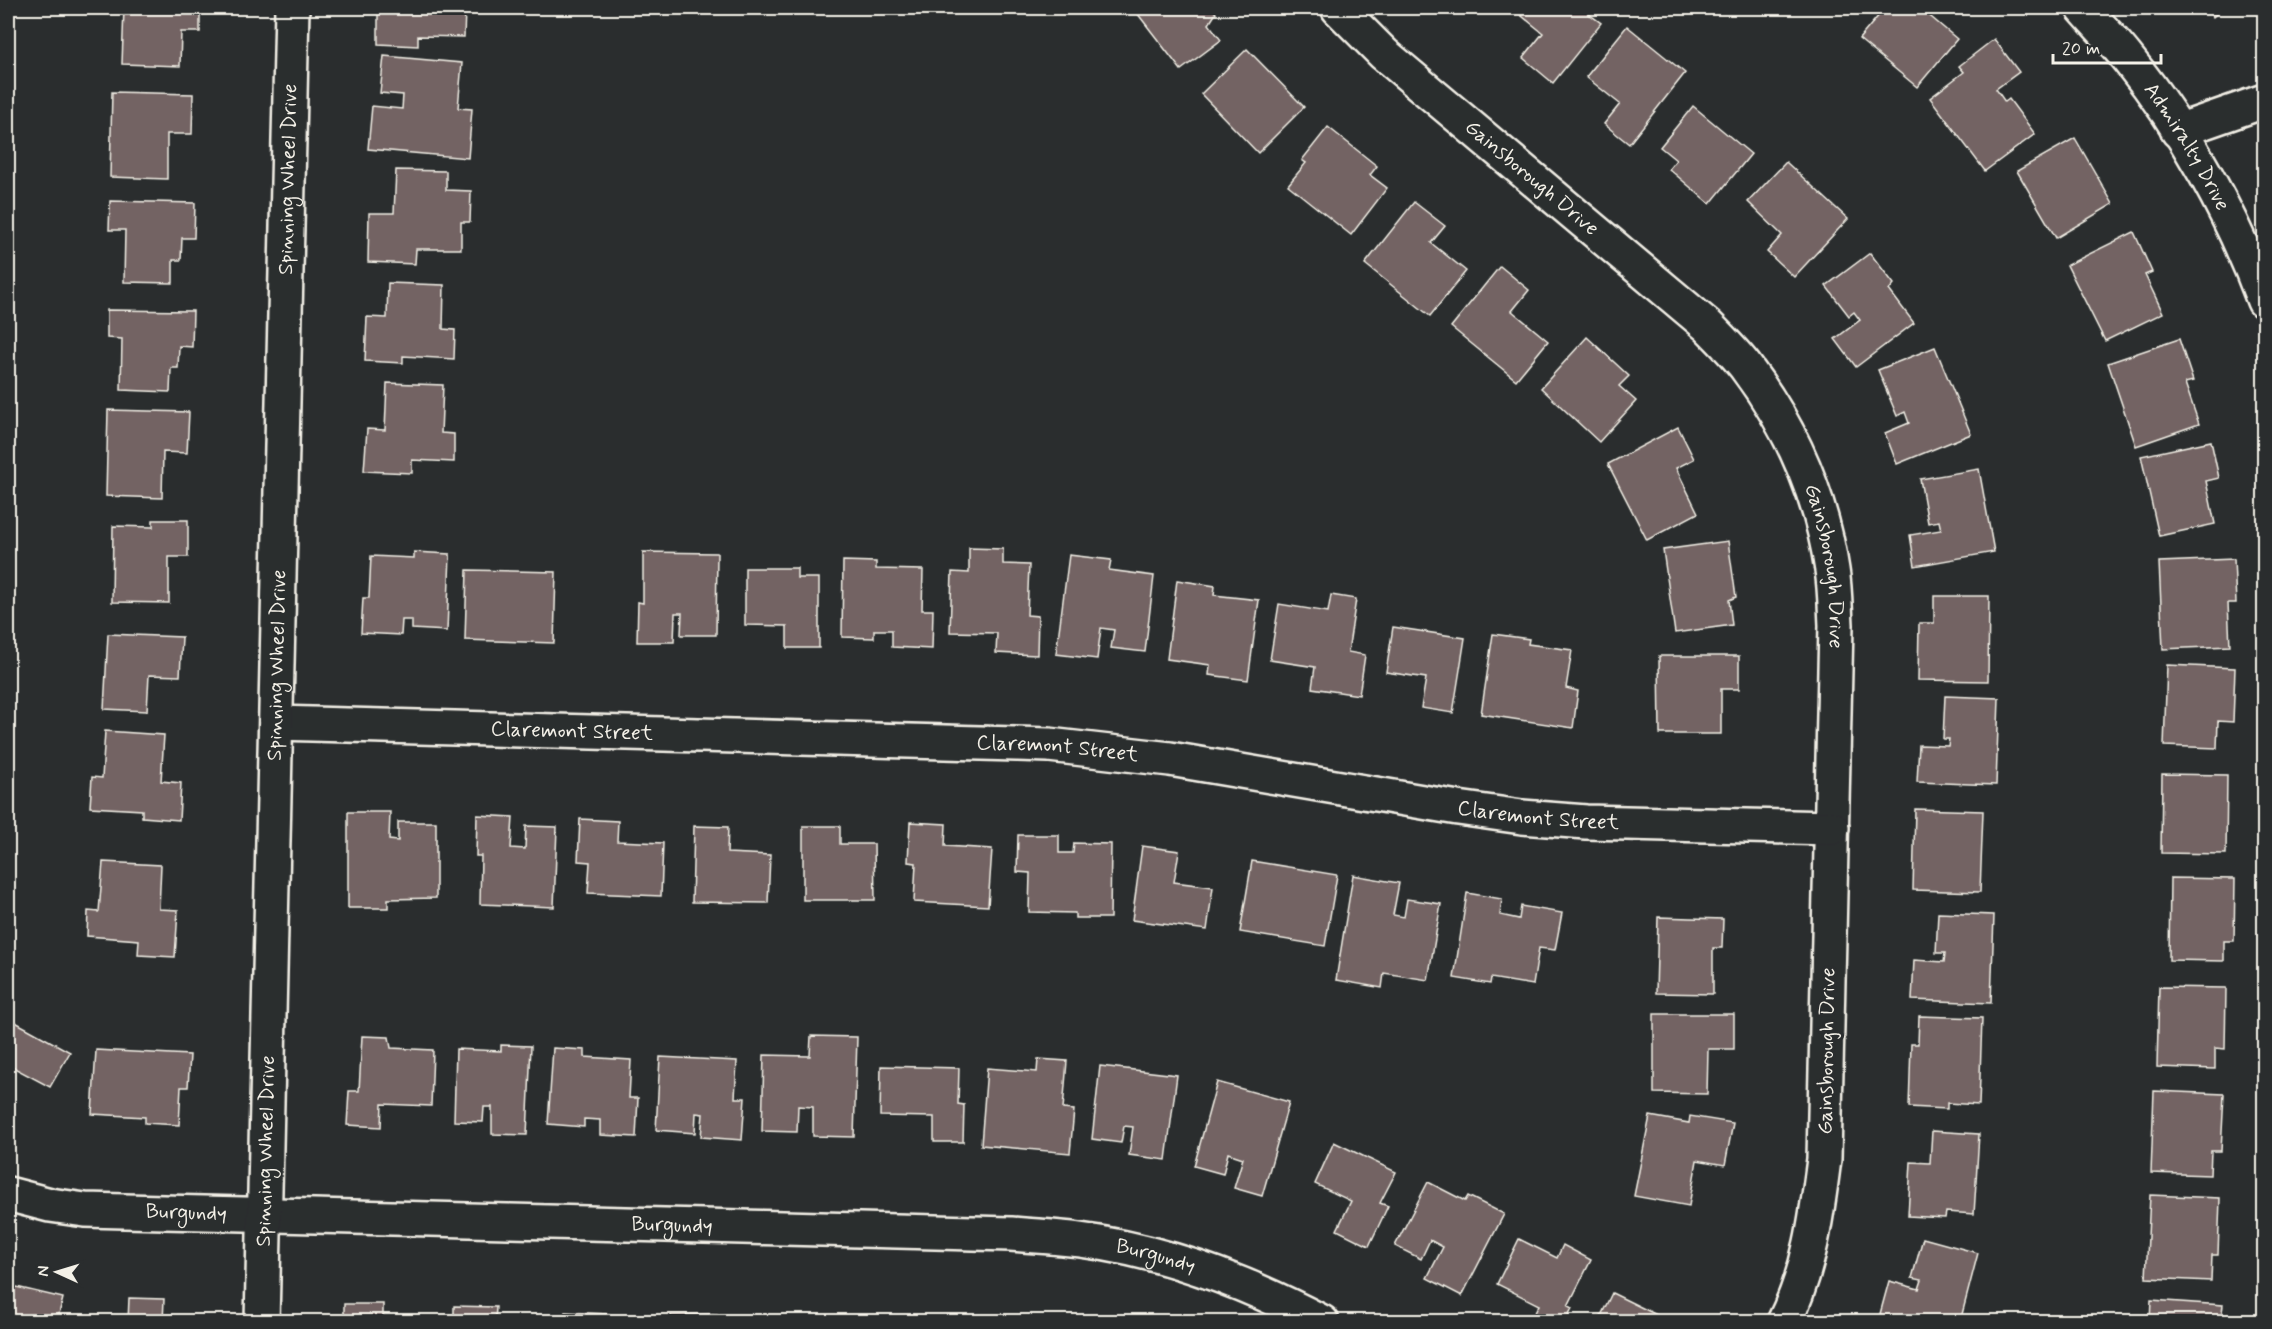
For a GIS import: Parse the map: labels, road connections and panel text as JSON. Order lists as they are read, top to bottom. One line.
{"streets":{"street":["Admiralty Drive","Gainsborough Drive","Spinning Wheel Drive","Claremont Street","Burgundy"]},"crossings":[["Gainsborough Drive","Claremont Street"],["Spinning Wheel Drive","Claremont Street"],["Spinning Wheel Drive","Burgundy"]],"scale_bar":"20 m","north":"left"}
